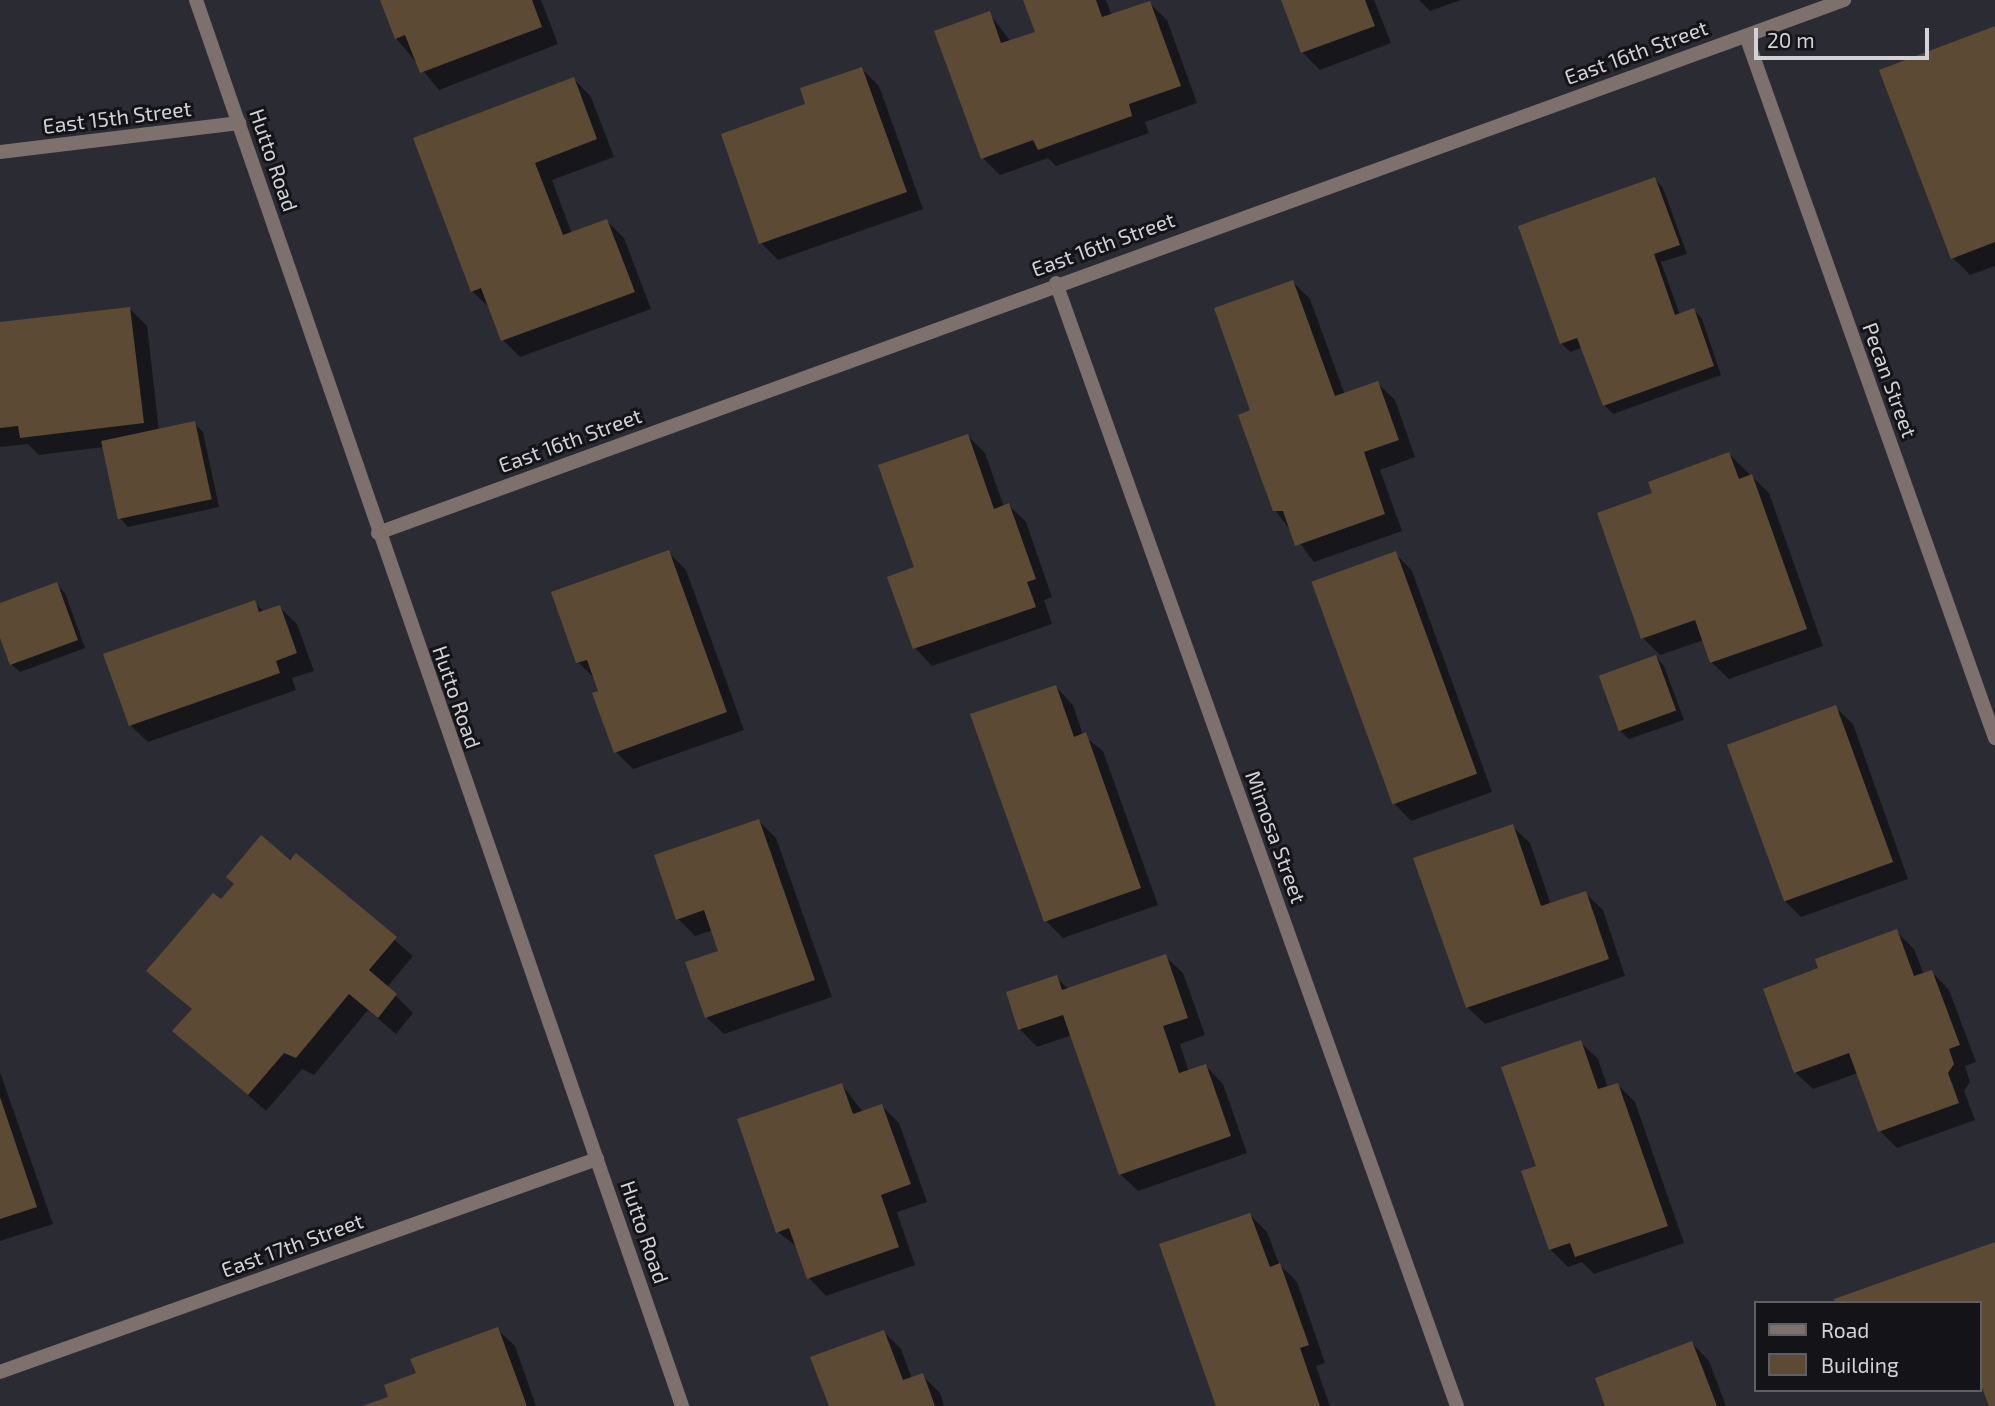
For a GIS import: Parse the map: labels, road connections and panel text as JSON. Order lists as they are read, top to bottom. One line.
{"streets":{"street":["East 16th Street","East 15th Street","Hutto Road","Pecan Street","Mimosa Street","East 17th Street"]},"crossings":[["East 16th Street","Hutto Road"],["East 16th Street","Pecan Street"],["East 16th Street","Mimosa Street"],["East 15th Street","Hutto Road"],["Hutto Road","East 17th Street"]],"legend":["Road","Building"],"scale_bar":"20 m"}
